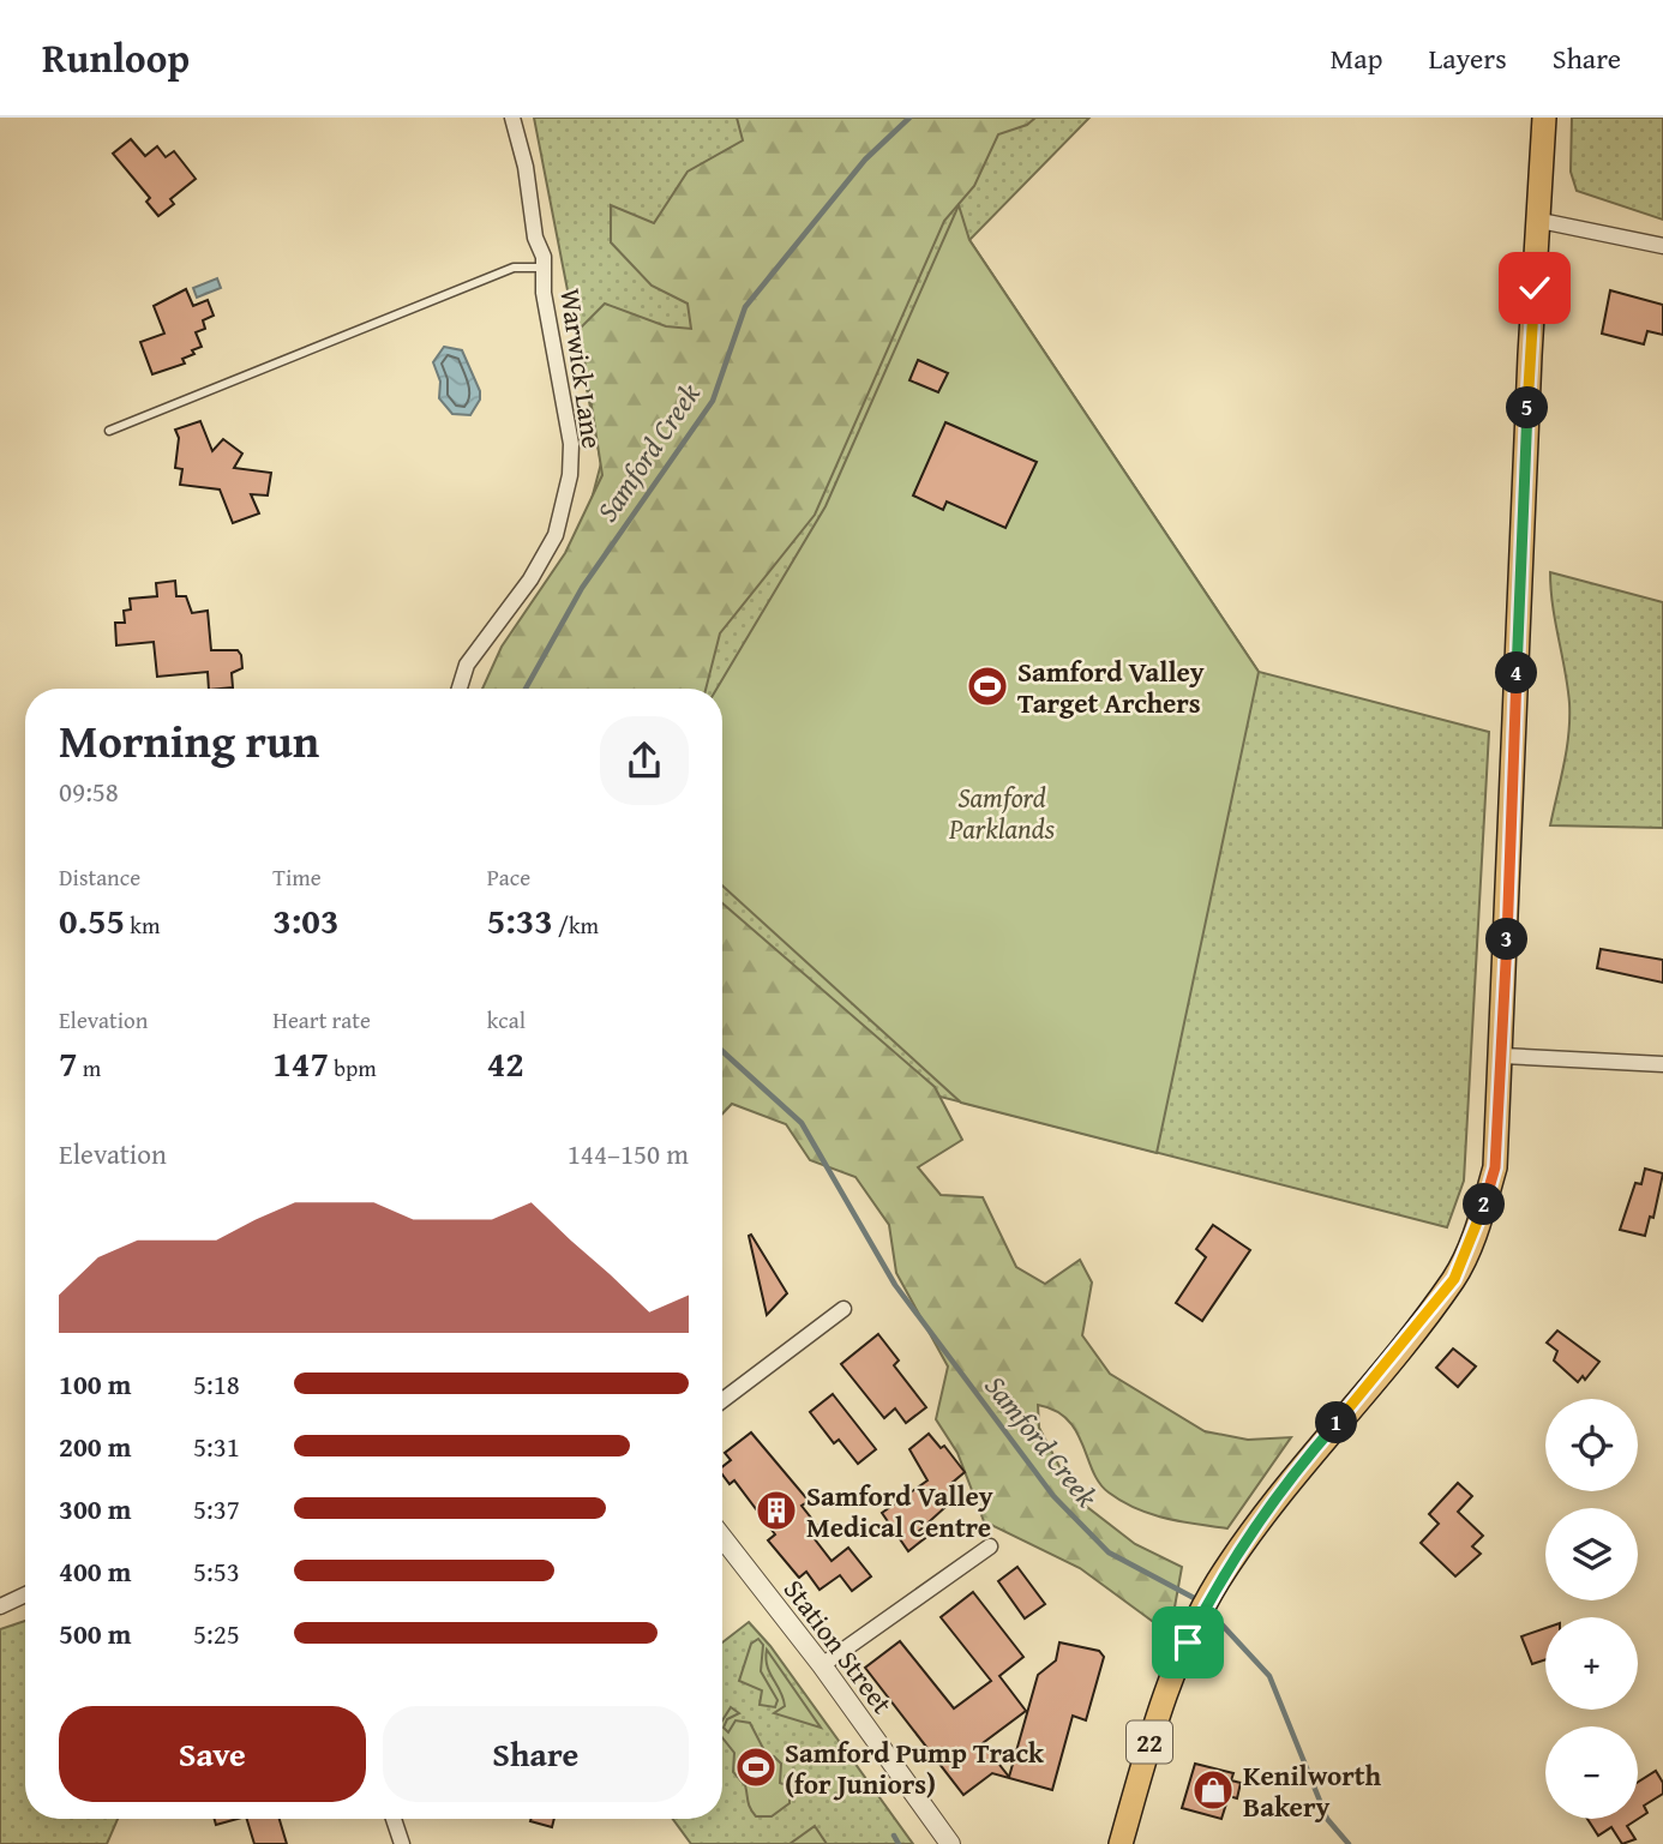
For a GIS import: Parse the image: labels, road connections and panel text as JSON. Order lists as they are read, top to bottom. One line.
{"streets":{"main road":["22"],"street":["Warwick Lane","Station Street"]},"water":["Samford Creek"],"parks":["Samford Parklands"],"places":{"sports":["Samford Valley Target Archers","Samford Pump Track (for Juniors)"],"building":["Samford Valley Medical Centre"],"shop":["Kenilworth Bakery"]},"page":{"header":"Runloop","nav":["Map","Layers","Share"],"pins":["5","4","3","2","1"],"heading":["Morning run","09:58"],"stats":[["Distance","0.55 km"],["Time","3:03"],["Pace","5:33 /km"],["Elevation","7 m"],["Heart rate","147 bpm"],["kcal","42"]],"chart":["Elevation","144–150 m"],"list":[{"name":"100 m","note":"5:18"},{"name":"200 m","note":"5:31"},{"name":"300 m","note":"5:37"},{"name":"400 m","note":"5:53"},{"name":"500 m","note":"5:25"}],"map_buttons":["+","−"],"buttons":["Save","Share"]}}
